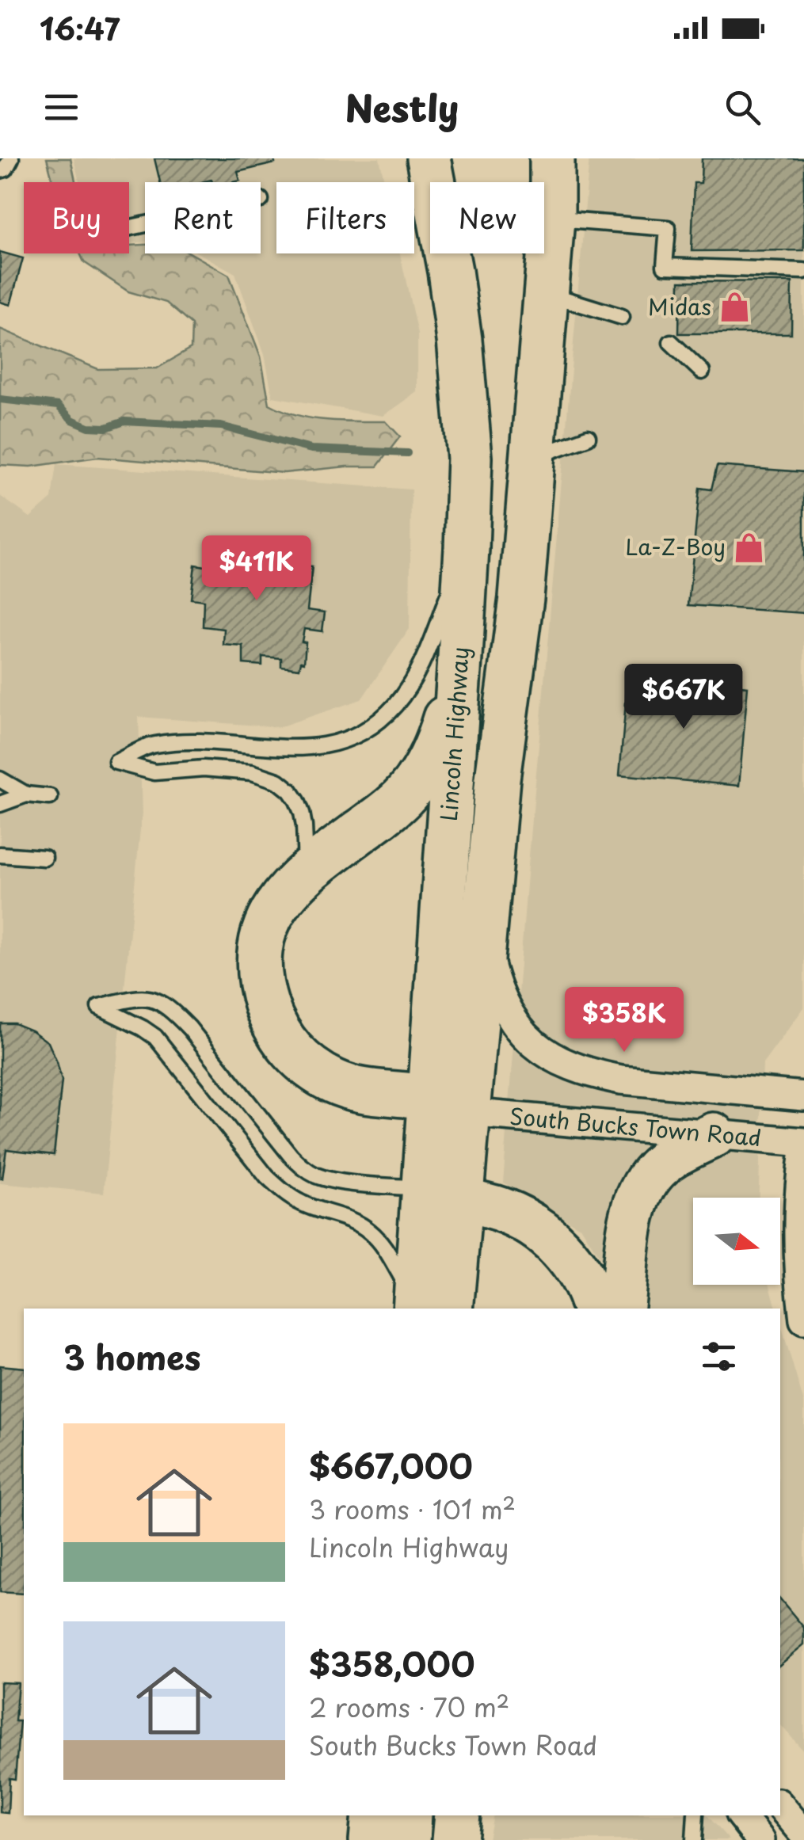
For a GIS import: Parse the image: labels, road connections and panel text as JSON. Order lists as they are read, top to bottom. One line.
{"streets":{"main road":["Lincoln Highway"],"street":["South Bucks Town Road"]},"crossings":[["Lincoln Highway","South Bucks Town Road"]],"places":{"shop":["Midas","La-Z-Boy"]},"north":"right","page":{"status":"16:47","header":"Nestly","chip":["Buy","Rent","Filters","New"],"price":["$411K","$667K","$358K"],"heading":"3 homes","list":[{"name":"$667,000","note":"3 rooms · 101 m² · Lincoln Highway"},{"name":"$358,000","note":"2 rooms · 70 m² · South Bucks Town Road"}]}}
